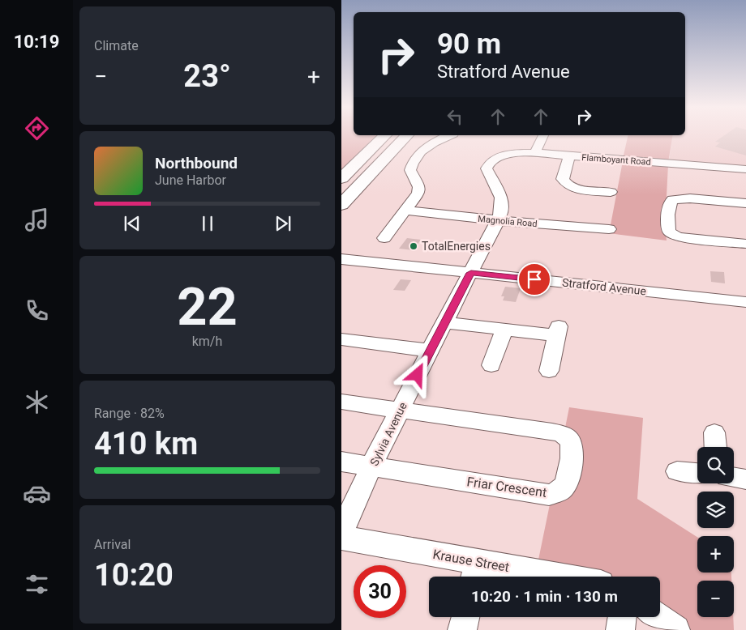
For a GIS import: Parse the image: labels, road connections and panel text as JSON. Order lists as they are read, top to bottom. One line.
{"streets":{"street":["Flamboyant Road","Magnolia Road","Stratford Avenue","Sylvia Avenue","Friar Crescent","Krause Street"]},"crossings":[["Flamboyant Road","Magnolia Road"],["Flamboyant Road","Stratford Avenue"],["Flamboyant Road","Sylvia Avenue"],["Stratford Avenue","Sylvia Avenue"],["Sylvia Avenue","Friar Crescent"]],"places":["TotalEnergies"],"page":{"tabs":"10:19","tile":["Climate",["22","km/h"],["Range · 82%","410 km"],["Arrival","10:20"]],"turn":["90 m","Stratford Avenue"],"heat":["−","23°","+"],"song":["Northbound","June Harbor"],"map_buttons":["+","−"],"limit":"30","trip":"10:20 · 1 min · 130 m"}}
